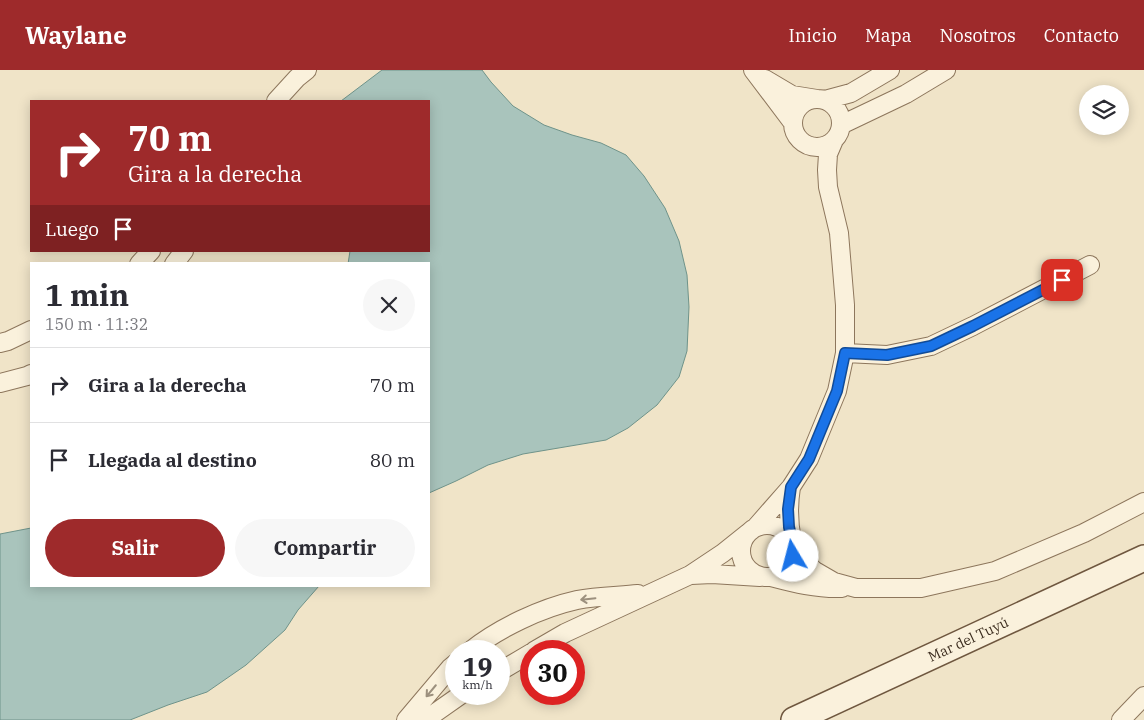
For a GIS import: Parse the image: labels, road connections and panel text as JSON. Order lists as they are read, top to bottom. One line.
{"streets":{"street":["Mar del Tuyú"]},"page":{"header":"Waylane","nav":["Inicio","Mapa","Nosotros","Contacto"],"turn":["70 m","Gira a la derecha"],"then":"Luego","heading":["1 min","150 m · 11:32"],"list":[{"name":"Gira a la derecha","value":"70 m"},{"name":"Llegada al destino","value":"80 m"}],"buttons":["Salir","Compartir"],"speed":"19 km/h","limit":"30"}}
